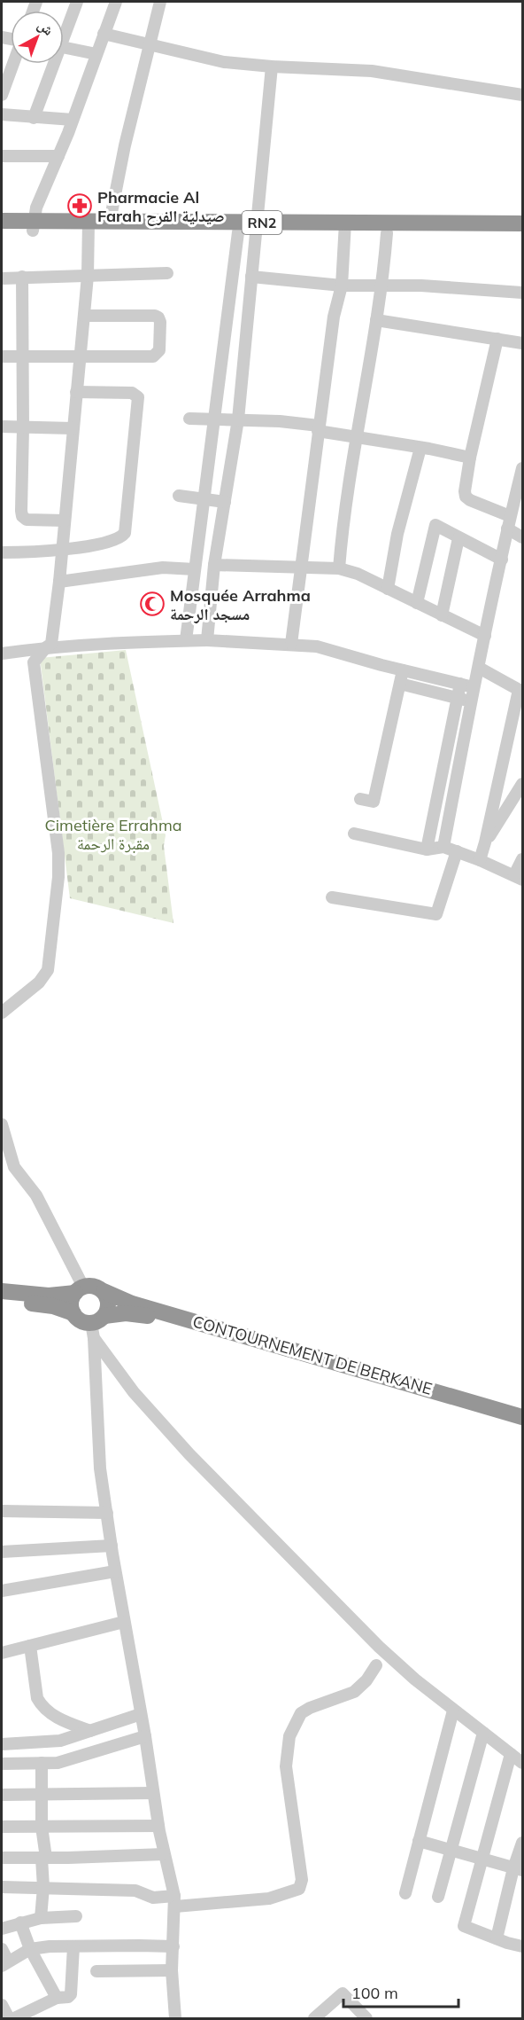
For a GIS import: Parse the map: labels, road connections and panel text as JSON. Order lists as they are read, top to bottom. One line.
{"streets":{"highway":["RN2","CONTOURNEMENT DE BERKANE"]},"parks":["Cimetière Errahma مقبرة الرحمة"],"places":{"pharmacy":["Pharmacie Al Farah صيدلية الفرح"],"mosque":["Mosquée Arrahma مسجد الرحمة"]},"scale_bar":"100 m","north":"top right"}
